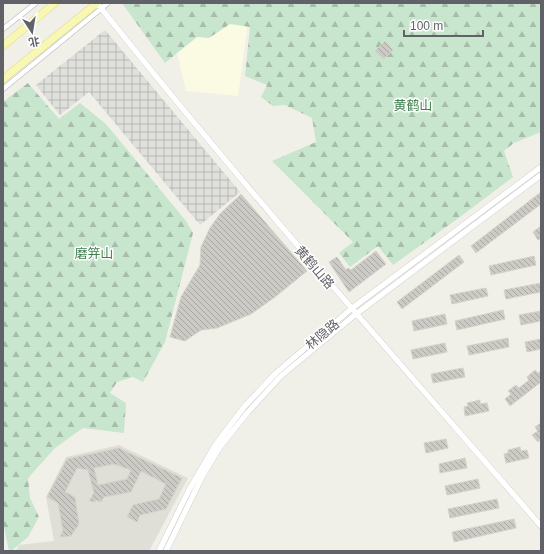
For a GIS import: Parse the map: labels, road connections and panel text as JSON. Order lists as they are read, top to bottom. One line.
{"streets":{"street":["黄鹤山路","林隐路"]},"crossings":[["黄鹤山路","林隐路"]],"parks":["黄鹤山","磨笄山"],"scale_bar":"100 m","north":"bottom"}
